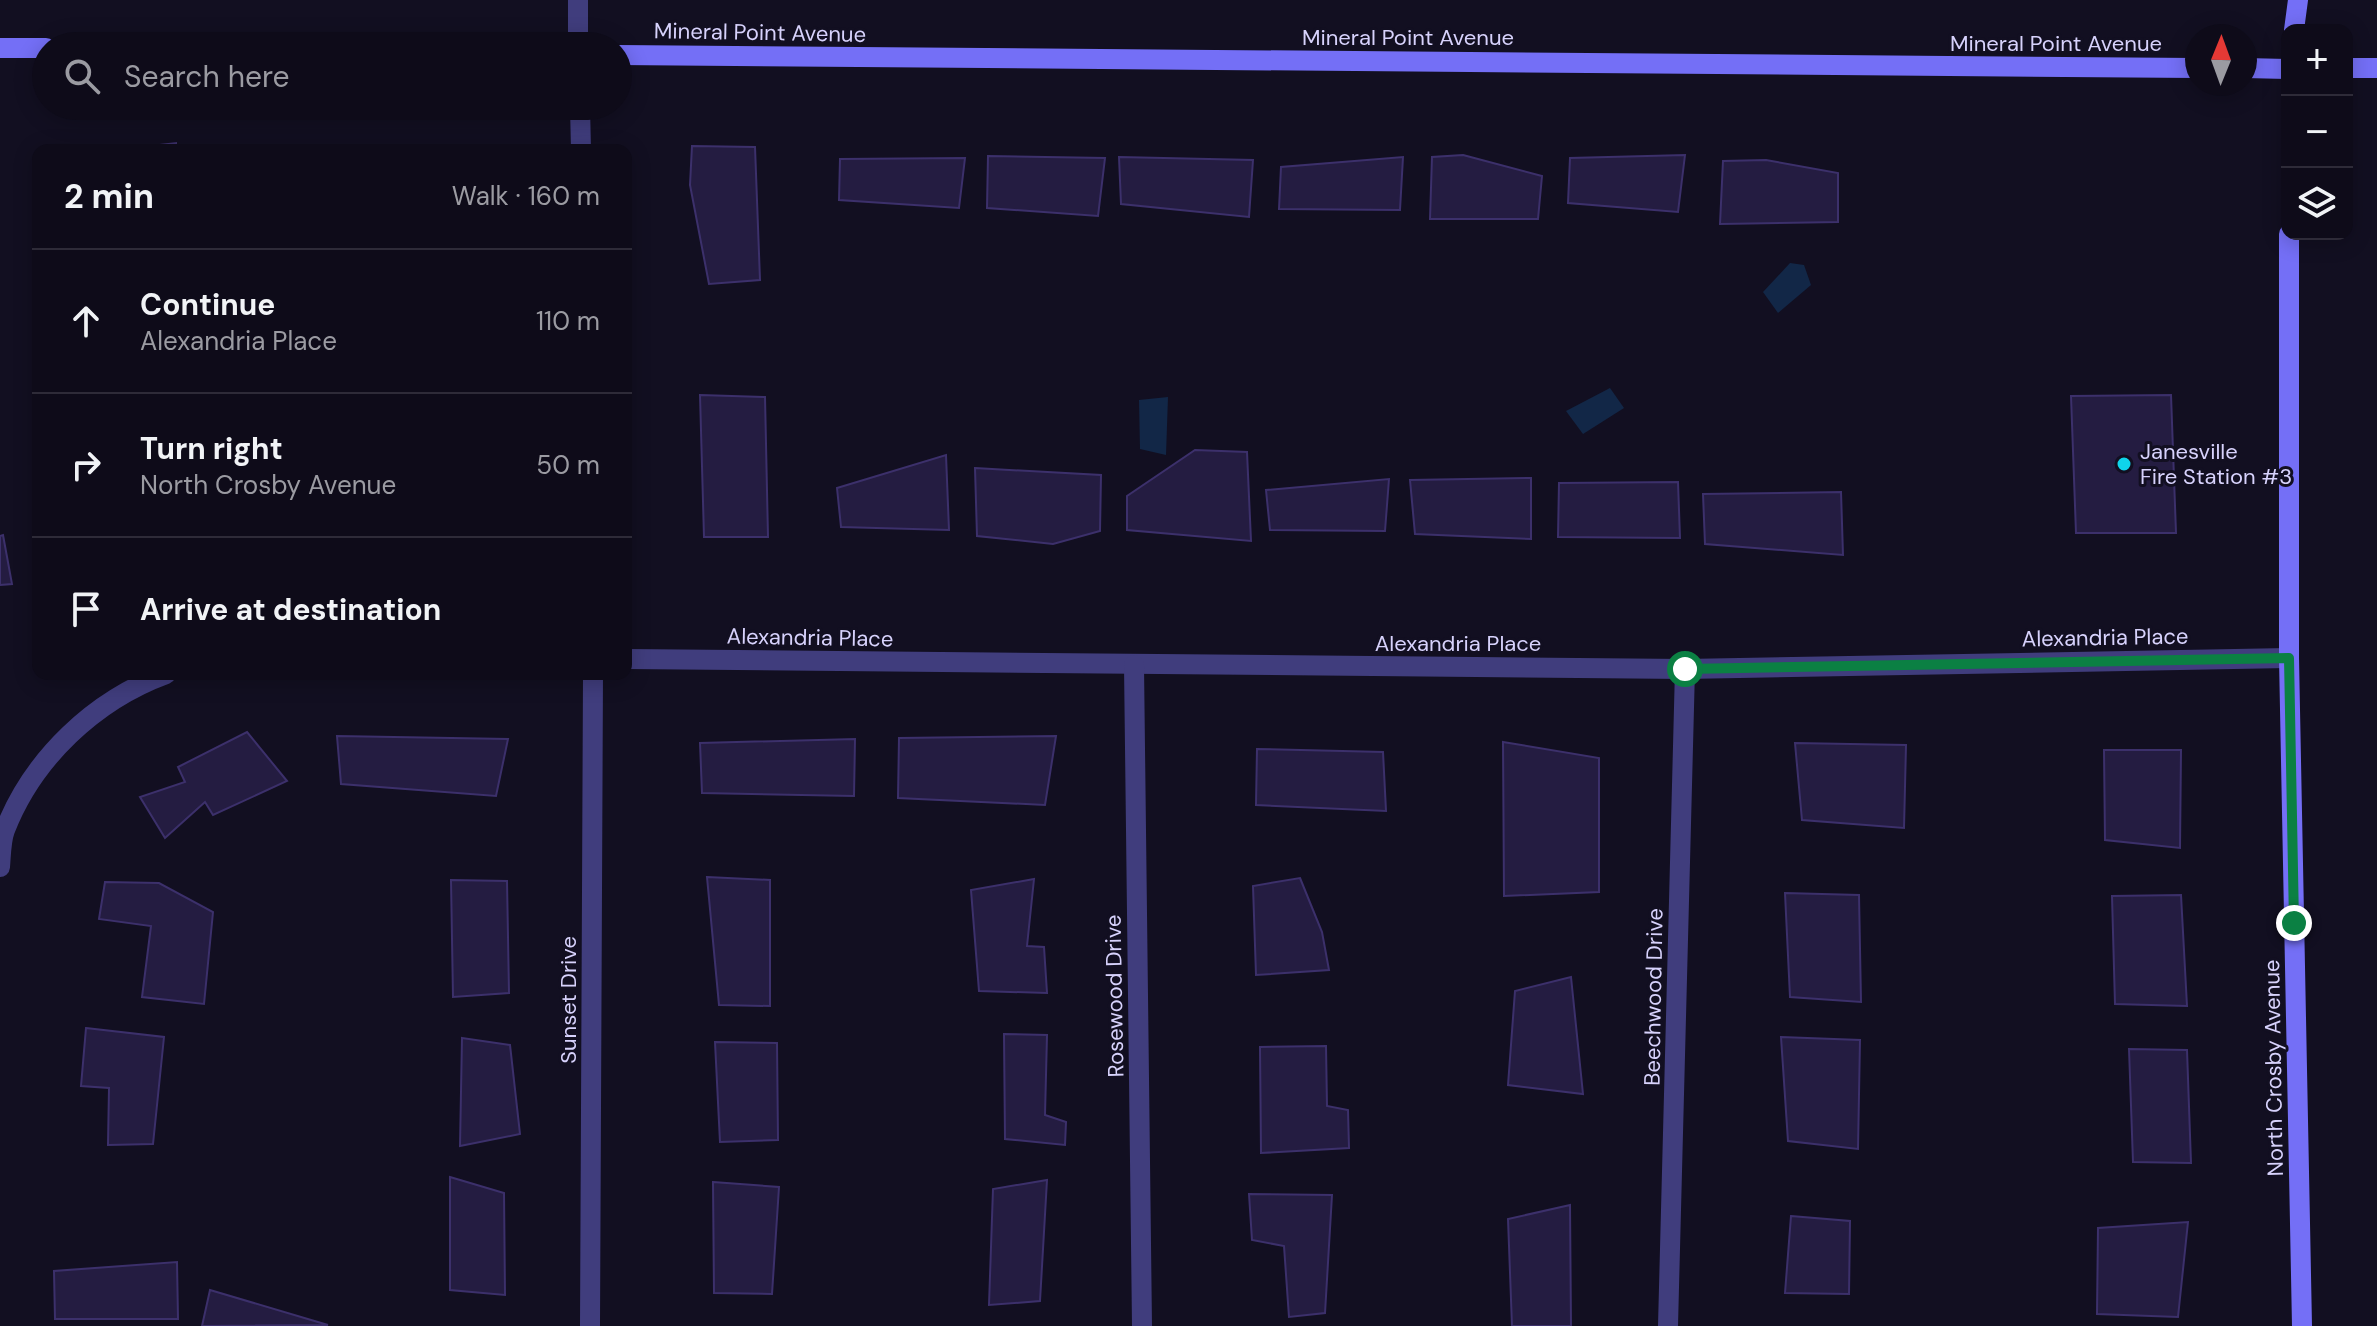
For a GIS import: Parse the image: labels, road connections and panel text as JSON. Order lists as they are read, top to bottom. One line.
{"streets":{"street":["Mineral Point Avenue","Alexandria Place","Rosewood Drive","Beechwood Drive","Sunset Drive","North Crosby Avenue"]},"crossings":[["Alexandria Place","Rosewood Drive"],["Alexandria Place","Beechwood Drive"],["Alexandria Place","North Crosby Avenue"]],"places":["Janesville Fire Station #3"],"north":"top","page":{"map_buttons":["+","−"],"search":"Search here","heading":["2 min","Walk · 160 m"],"list":[["Continue","Alexandria Place","110 m"],["Turn right","North Crosby Avenue","50 m"],"Arrive at destination"]}}
